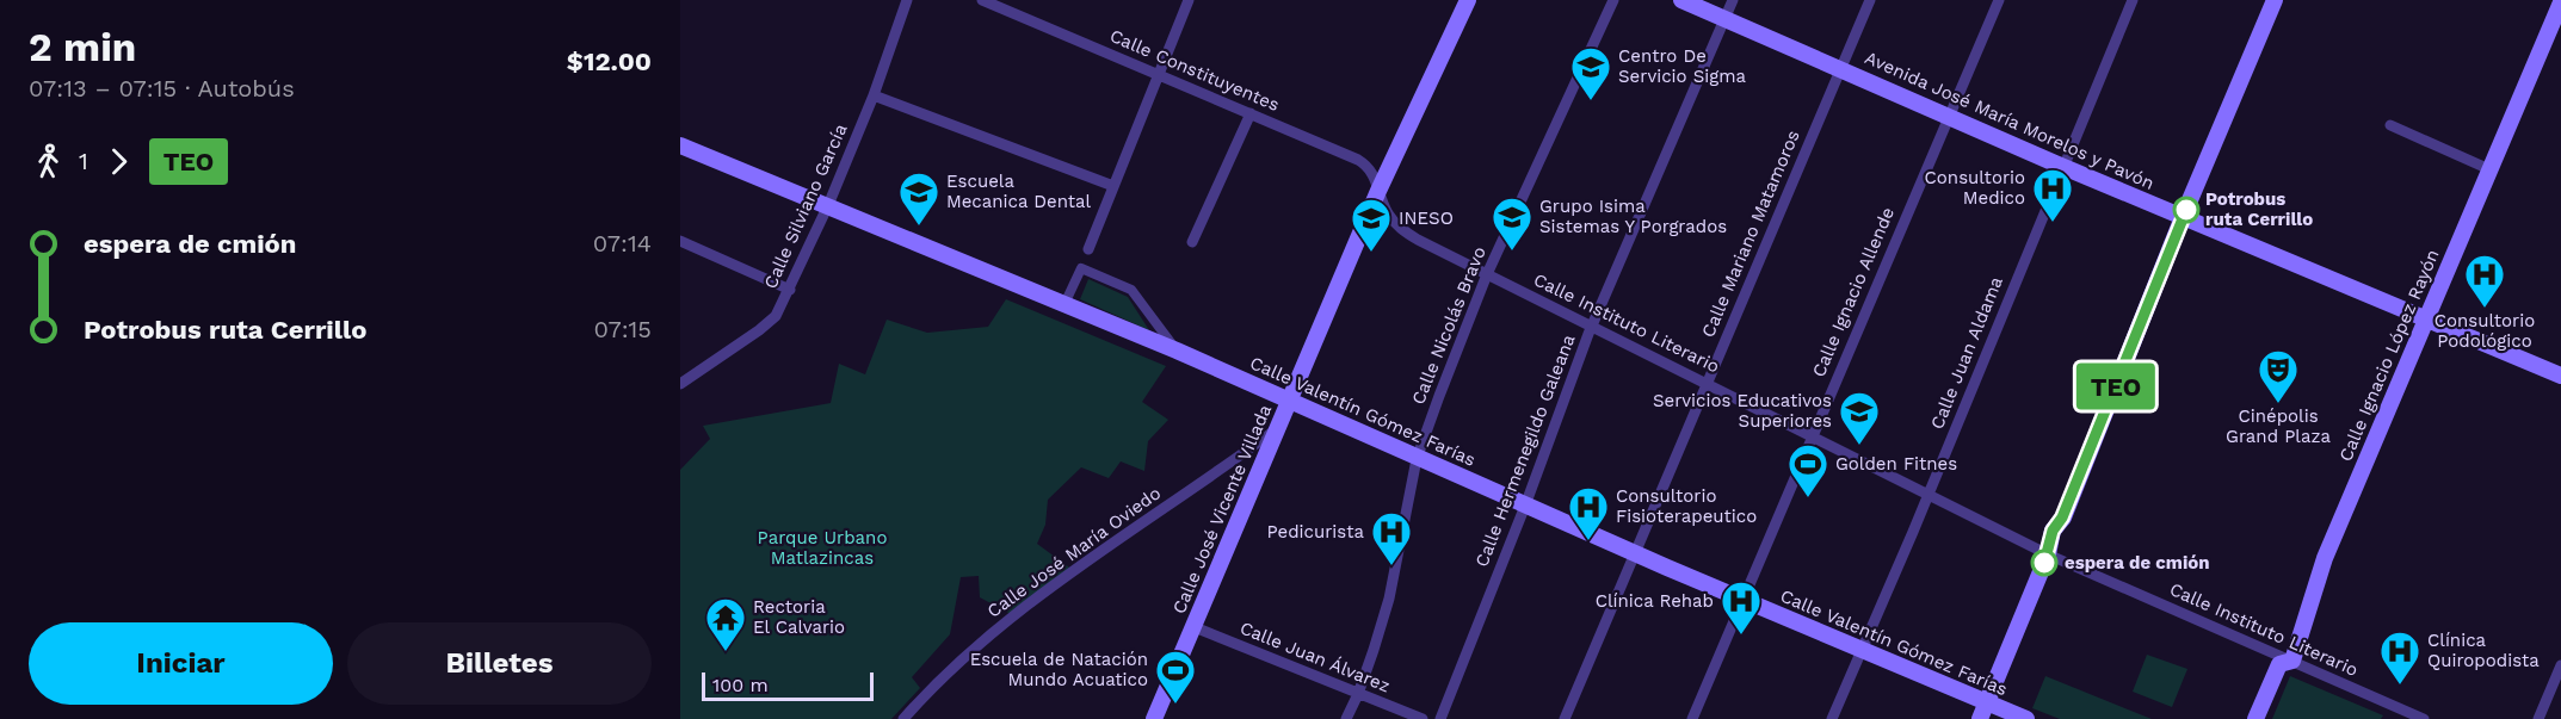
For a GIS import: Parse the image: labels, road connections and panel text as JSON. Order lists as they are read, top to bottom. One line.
{"streets":{"main road":["Avenida José María Morelos y Pavón","Calle Ignacio López Rayón","Calle Valentín Gómez Farías","Calle José Vicente Villada"],"street":["Calle Constituyentes","Calle Silviano García","Calle Mariano Matamoros","Calle Ignacio Allende","Calle Instituto Literario","Calle Nicolás Bravo","Calle Juan Aldama","Calle Hermenegildo Galeana","Calle José María Oviedo","Calle Juan Álvarez"]},"crossings":[["Calle Constituyentes","Calle Instituto Literario"],["Calle Constituyentes","Calle José Vicente Villada"],["Avenida José María Morelos y Pavón","Calle Mariano Matamoros"],["Avenida José María Morelos y Pavón","Calle Ignacio Allende"],["Avenida José María Morelos y Pavón","Calle Juan Aldama"],["Avenida José María Morelos y Pavón","Calle Ignacio López Rayón"],["Avenida José María Morelos y Pavón","Calle Hermenegildo Galeana"],["Calle Silviano García","Calle Valentín Gómez Farías"],["Calle Mariano Matamoros","Calle Instituto Literario"],["Calle Mariano Matamoros","Calle Valentín Gómez Farías"],["Calle Ignacio Allende","Calle Instituto Literario"],["Calle Ignacio Allende","Calle Valentín Gómez Farías"],["Calle Instituto Literario","Calle Nicolás Bravo"],["Calle Instituto Literario","Calle Juan Aldama"],["Calle Instituto Literario","Calle Ignacio López Rayón"],["Calle Instituto Literario","Calle Hermenegildo Galeana"],["Calle Instituto Literario","Calle José Vicente Villada"],["Calle Nicolás Bravo","Calle Valentín Gómez Farías"],["Calle Nicolás Bravo","Calle Juan Álvarez"],["Calle Juan Aldama","Calle Valentín Gómez Farías"],["Calle Valentín Gómez Farías","Calle Hermenegildo Galeana"],["Calle Valentín Gómez Farías","Calle José Vicente Villada"],["Calle José Vicente Villada","Calle José María Oviedo"],["Calle José Vicente Villada","Calle Juan Álvarez"]],"parks":["Parque Urbano Matlazincas"],"places":{"school or university":["Centro De Servicio Sigma","Escuela Mecanica Dental","Grupo Isima Sistemas Y Porgrados","INESO","Servicios Educativos Superiores"],"other":["Potrobus ruta Cerrillo","espera de cmión"],"hospital":["Consultorio Medico","Consultorio Podológico","Consultorio Fisioterapeutico","Pedicurista","Clínica Rehab","Clínica Quiropodista"],"theatre":["Cinépolis Grand Plaza"],"sports":["Golden Fitnes","Escuela de Natación Mundo Acuatico"],"temple":["Rectoria El Calvario"]},"lines":["bus line TEO"],"scale_bar":"100 m","page":{"heading":["2 min","07:13 – 07:15 · Autobús","$12.00"],"on_map":"TEO","legs":["1","TEO"],"list":[{"name":"espera de cmión","value":"07:14"},{"name":"Potrobus ruta Cerrillo","value":"07:15"}],"buttons":["Iniciar","Billetes"],"scale":"100 m"}}
